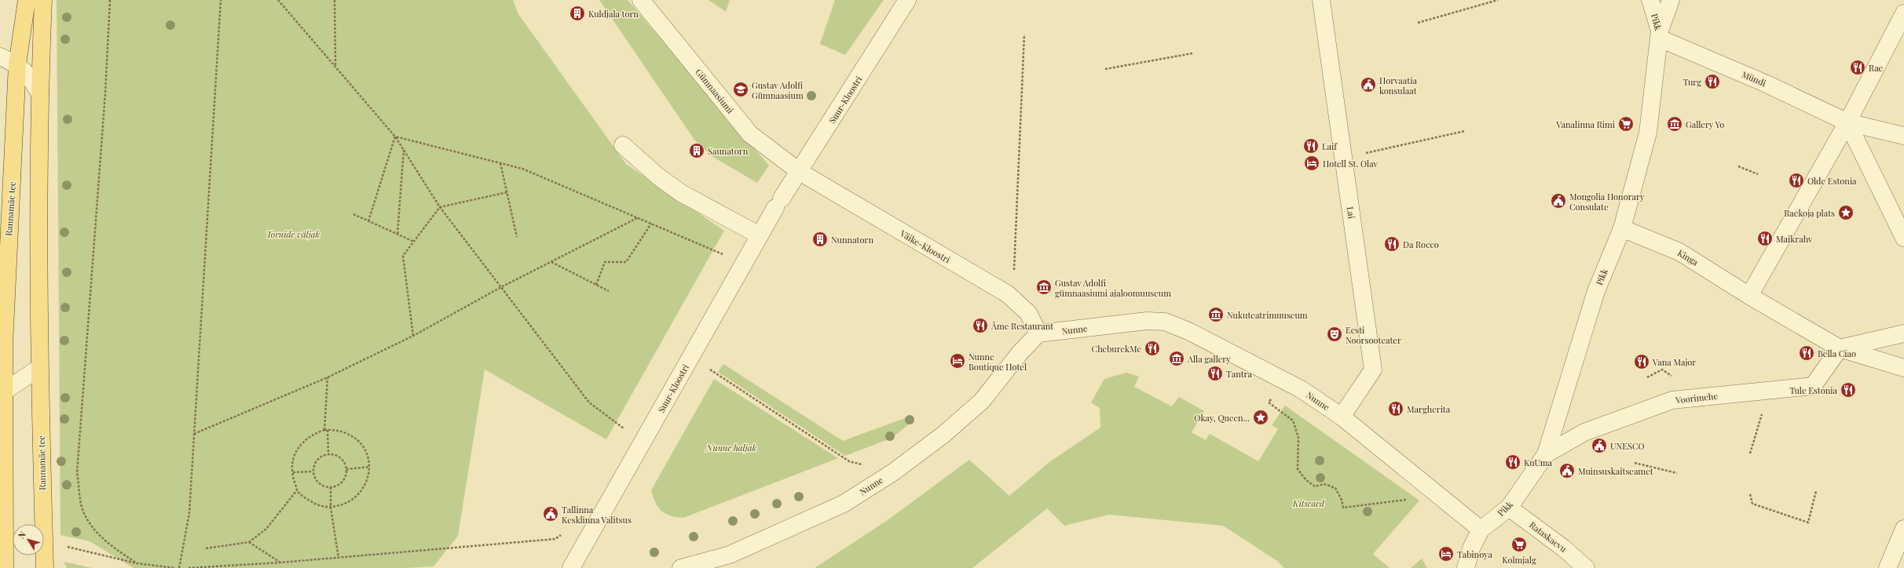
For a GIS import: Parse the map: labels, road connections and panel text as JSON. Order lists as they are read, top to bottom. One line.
{"streets":{"main road":["Rannamäe tee"],"street":["Pikk","Mündi","Gümnaasiumi","Suur-Kloostri","Lai","Väike-Kloostri","Kinga","Nunne","Voorimehe","Rataskaevu"]},"crossings":[["Pikk","Mündi"],["Pikk","Kinga"],["Pikk","Nunne"],["Pikk","Voorimehe"],["Pikk","Rataskaevu"],["Gümnaasiumi","Suur-Kloostri"],["Gümnaasiumi","Väike-Kloostri"],["Suur-Kloostri","Väike-Kloostri"],["Lai","Nunne"],["Väike-Kloostri","Nunne"]],"parks":["Tornide väljak","Nunne haljak","Kitseaed"],"places":{"building":["Kuldjala torn","Saunatorn","Nunnatorn"],"restaurant":["Rae","Turg","Laif","Olde Estonia","Maikrahv","Da Rocco","Âme Restaurant","CheburekMe","Bella Ciao","Vana Major","Tantra","Tule Estonia","Margherita","KuUma"],"public building":["Horvaatia konsulaat","Mongolia Honorary Consulate","UNESCO","Muinsuskaitseamet","Tallinna Kesklinna Valitsus"],"school or university":["Gustav Adolfi Gümnaasium"],"supermarket":["Vanalinna Rimi","Kolmjalg"],"museum":["Gallery Yo","Gustav Adolfi gümnaasiumi ajaloomuuseum","Nukuteatrimuuseum","Alla gallery"],"hotel":["Hotell St. Olav","Nunne Boutique Hotel","Tabinoya"],"place":["Raekoja plats","Okay, Queen..."],"theatre":["Eesti Noorsooteater"]},"north":"top left"}
